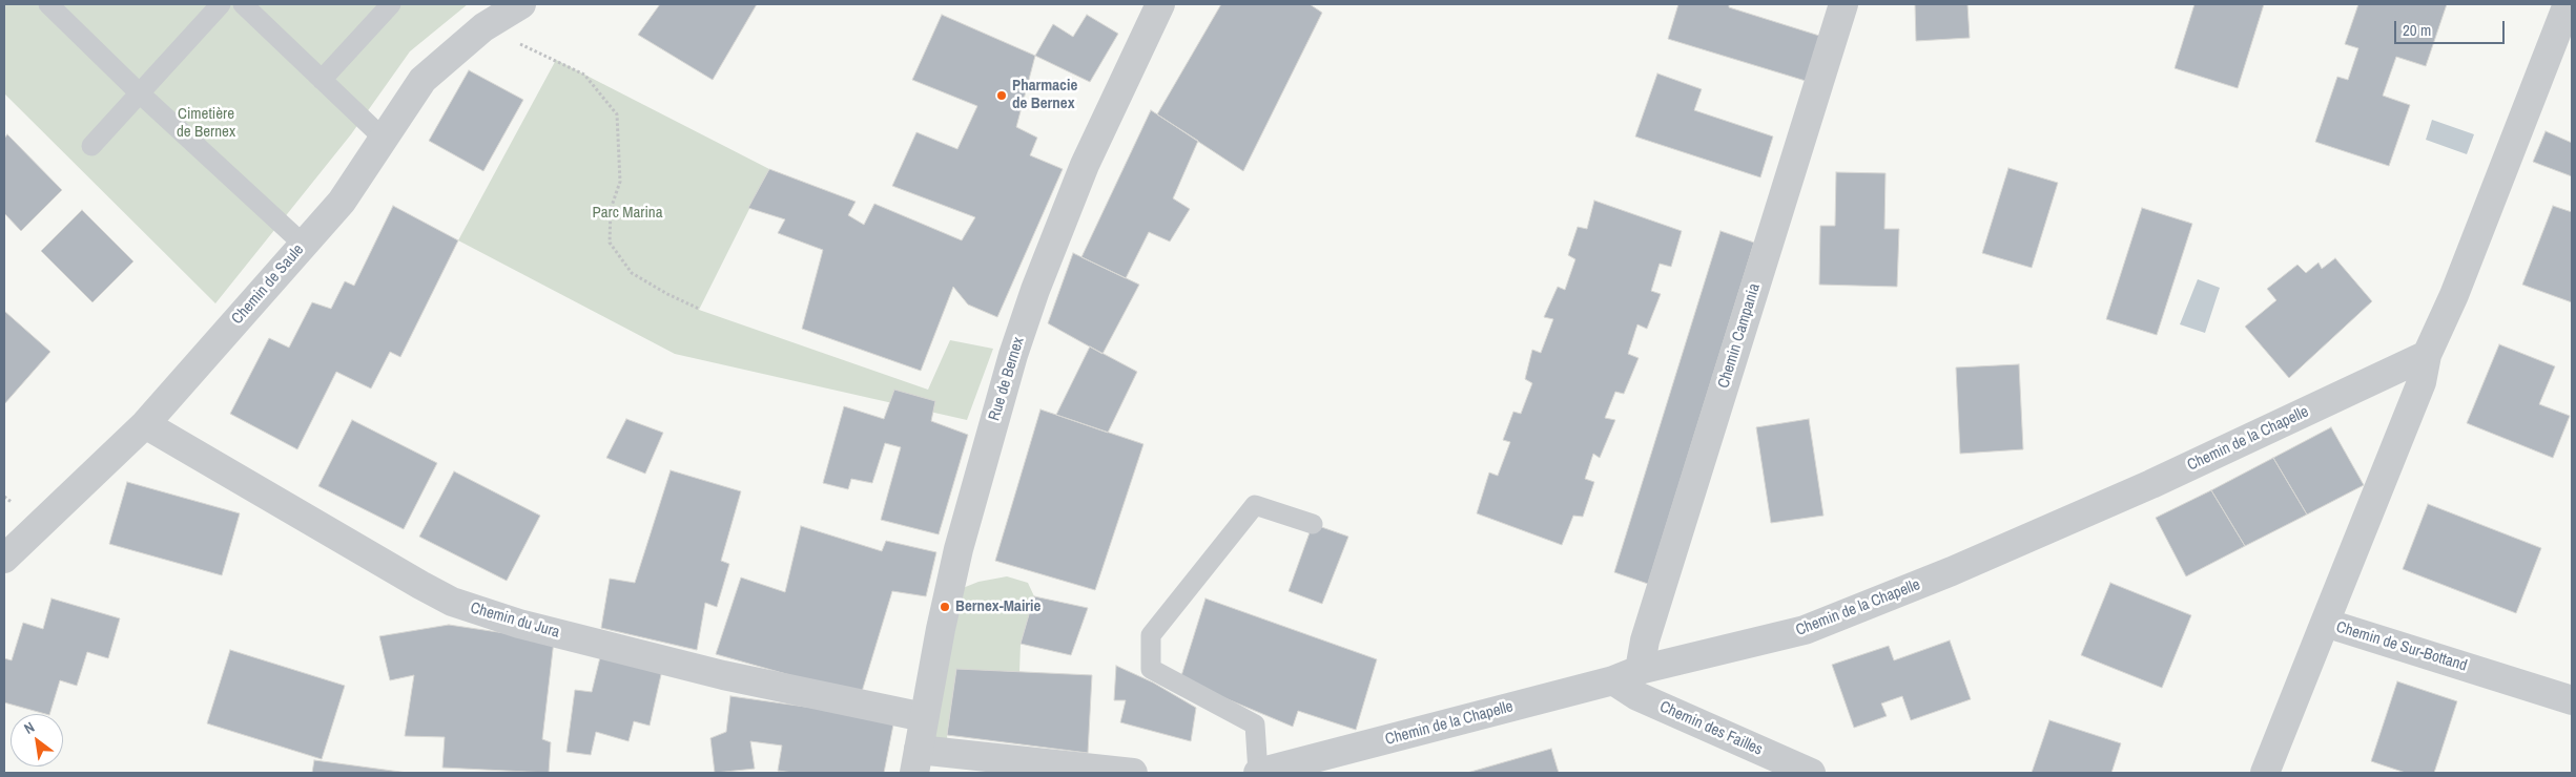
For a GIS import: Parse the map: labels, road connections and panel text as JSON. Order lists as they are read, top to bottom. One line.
{"streets":{"street":["Chemin de Saule","Chemin Campania","Rue de Bernex","Chemin de la Chapelle","Chemin du Jura","Chemin de Sur-Bottand","Chemin des Failles"]},"crossings":[["Chemin de Saule","Chemin du Jura"],["Chemin Campania","Chemin de la Chapelle"],["Rue de Bernex","Chemin du Jura"],["Chemin de la Chapelle","Chemin des Failles"]],"parks":["Cimetière de Bernex","Parc Marina"],"places":["Pharmacie de Bernex","Bernex-Mairie"],"scale_bar":"20 m","north":"top left"}
